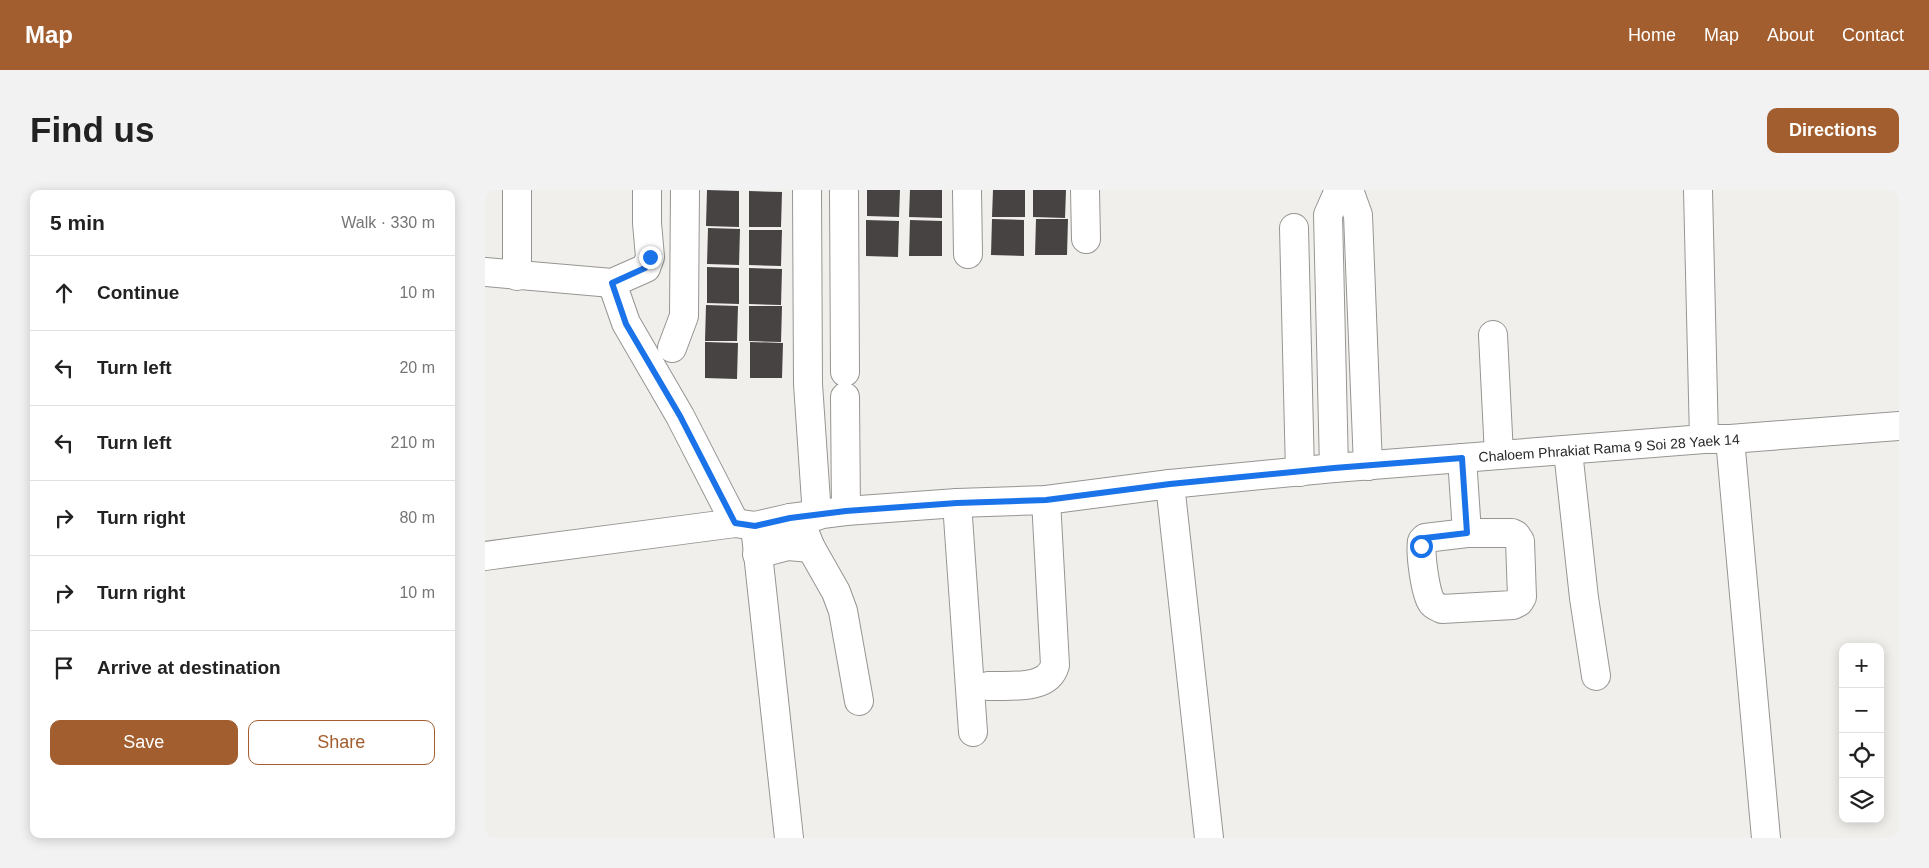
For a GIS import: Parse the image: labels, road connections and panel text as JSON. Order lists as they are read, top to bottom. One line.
{"streets":{"street":["Chaloem Phrakiat Rama 9 Soi 28 Yaek 14"]},"page":{"header":"Map","nav":["Home","Map","About","Contact"],"buttons":["Directions",["Save","Share"]],"title":"Find us","heading":["5 min","Walk · 330 m"],"list":[["Continue","10 m"],["Turn left","20 m"],["Turn left","210 m"],["Turn right","80 m"],["Turn right","10 m"],"Arrive at destination"],"map_buttons":["+","−"]}}
